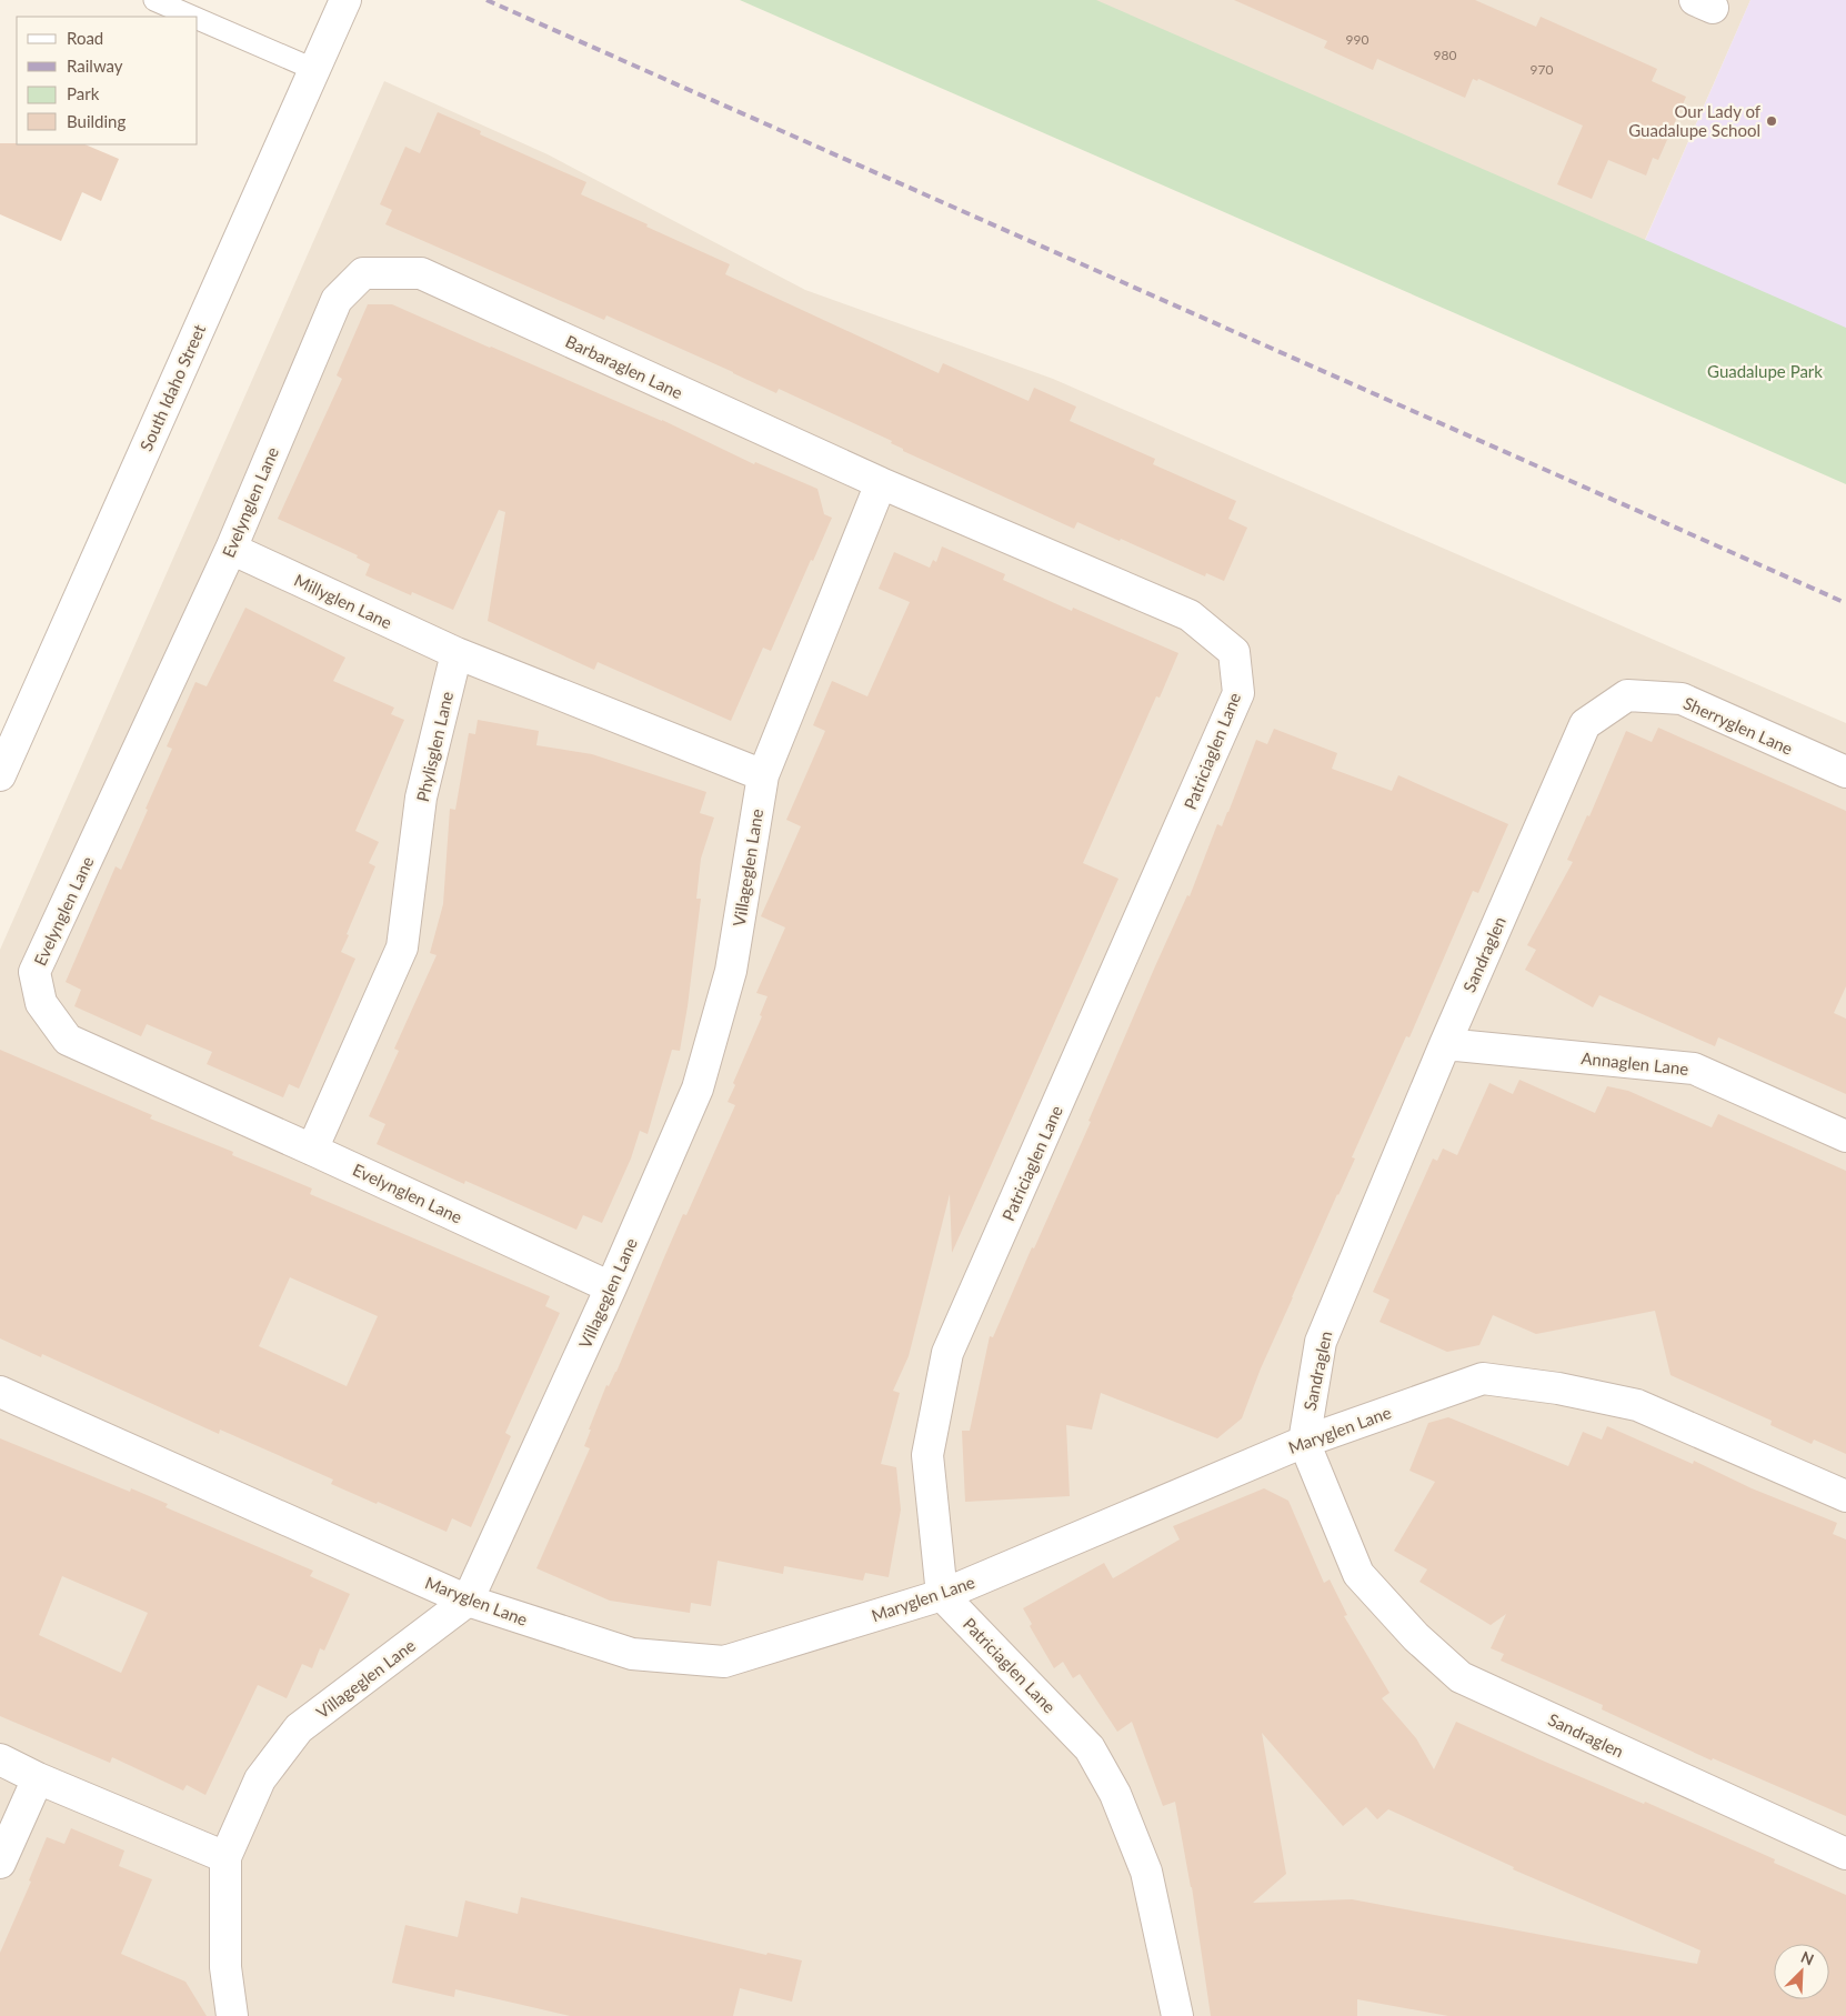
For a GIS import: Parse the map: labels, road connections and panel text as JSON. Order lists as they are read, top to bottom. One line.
{"streets":{"street":["Barbaraglen Lane","South Idaho Street","Evelynglen Lane","Millyglen Lane","Sherryglen Lane","Phylisglen Lane","Patriciaglen Lane","Villageglen Lane","Sandraglen","Annaglen Lane","Maryglen Lane"]},"crossings":[["Barbaraglen Lane","Evelynglen Lane"],["Barbaraglen Lane","Patriciaglen Lane"],["Barbaraglen Lane","Villageglen Lane"],["Evelynglen Lane","Millyglen Lane"],["Evelynglen Lane","Phylisglen Lane"],["Evelynglen Lane","Villageglen Lane"],["Millyglen Lane","Phylisglen Lane"],["Sherryglen Lane","Sandraglen"],["Patriciaglen Lane","Villageglen Lane"],["Patriciaglen Lane","Maryglen Lane"],["Villageglen Lane","Maryglen Lane"],["Sandraglen","Annaglen Lane"],["Sandraglen","Maryglen Lane"]],"parks":["Guadalupe Park"],"places":["Our Lady of Guadalupe School"],"house_numbers":["990","980","970"],"legend":["Road","Railway","Park","Building"],"north":"top right"}
